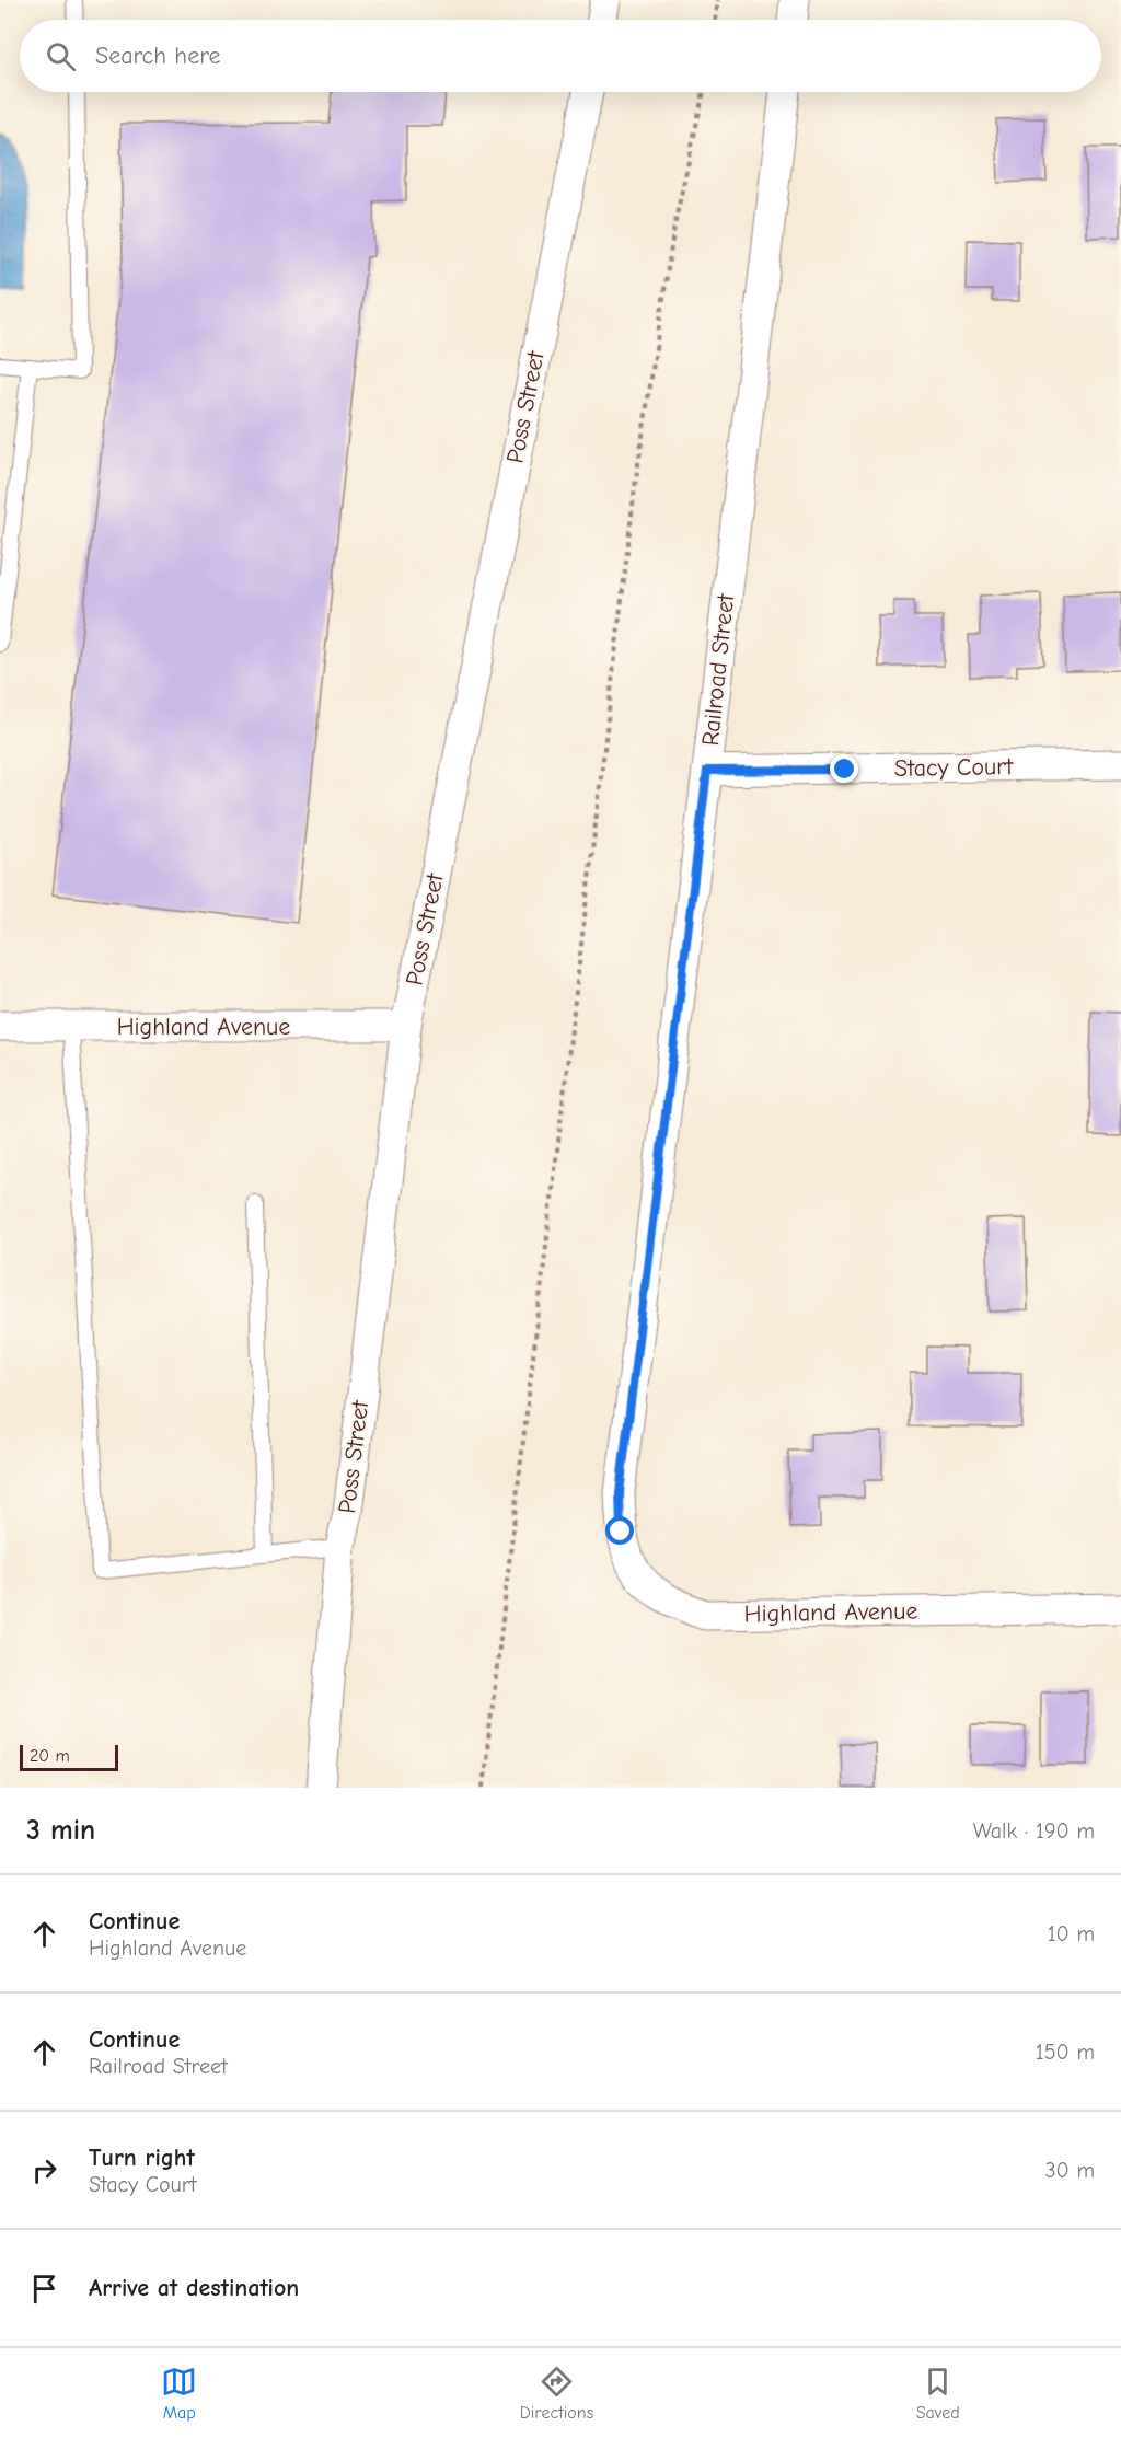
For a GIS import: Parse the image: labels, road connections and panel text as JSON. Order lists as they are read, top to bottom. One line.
{"streets":{"street":["Poss Street","Railroad Street","Stacy Court","Highland Avenue"]},"crossings":[["Poss Street","Highland Avenue"],["Railroad Street","Stacy Court"],["Railroad Street","Highland Avenue"]],"scale_bar":"20 m","page":{"search":"Search here","scale":"20 m","heading":["3 min","Walk · 190 m"],"list":[["Continue","Highland Avenue","10 m"],["Continue","Railroad Street","150 m"],["Turn right","Stacy Court","30 m"],"Arrive at destination"],"nav":["Map","Directions","Saved"]}}
